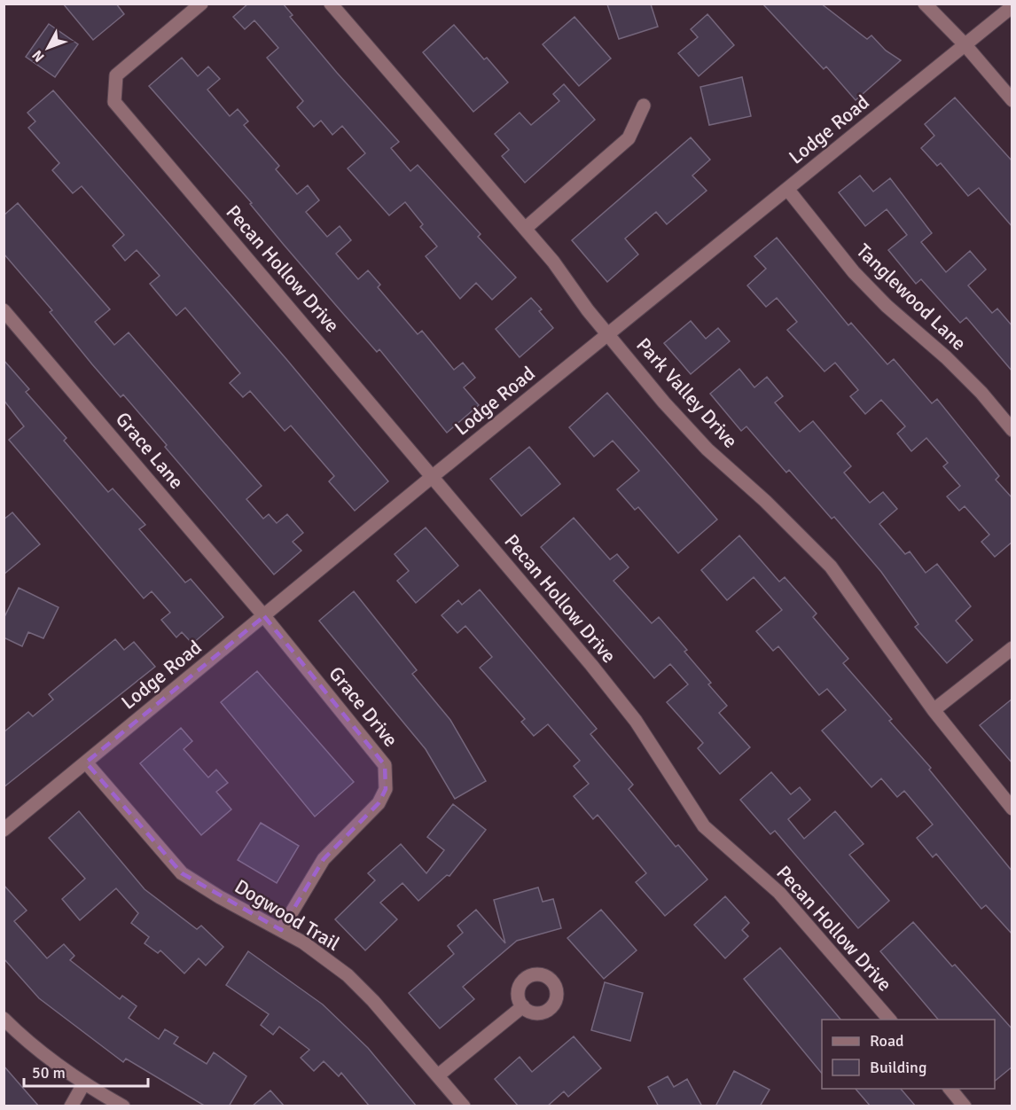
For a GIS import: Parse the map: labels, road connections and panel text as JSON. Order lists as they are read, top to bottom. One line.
{"streets":{"street":["Lodge Road","Pecan Hollow Drive","Tanglewood Lane","Park Valley Drive","Grace Lane","Grace Drive","Dogwood Trail"]},"crossings":[["Lodge Road","Pecan Hollow Drive"],["Lodge Road","Tanglewood Lane"],["Lodge Road","Park Valley Drive"],["Lodge Road","Grace Lane"],["Lodge Road","Grace Drive"],["Lodge Road","Dogwood Trail"],["Grace Lane","Grace Drive"],["Grace Drive","Dogwood Trail"]],"legend":["Road","Building"],"scale_bar":"50 m","north":"bottom left"}
